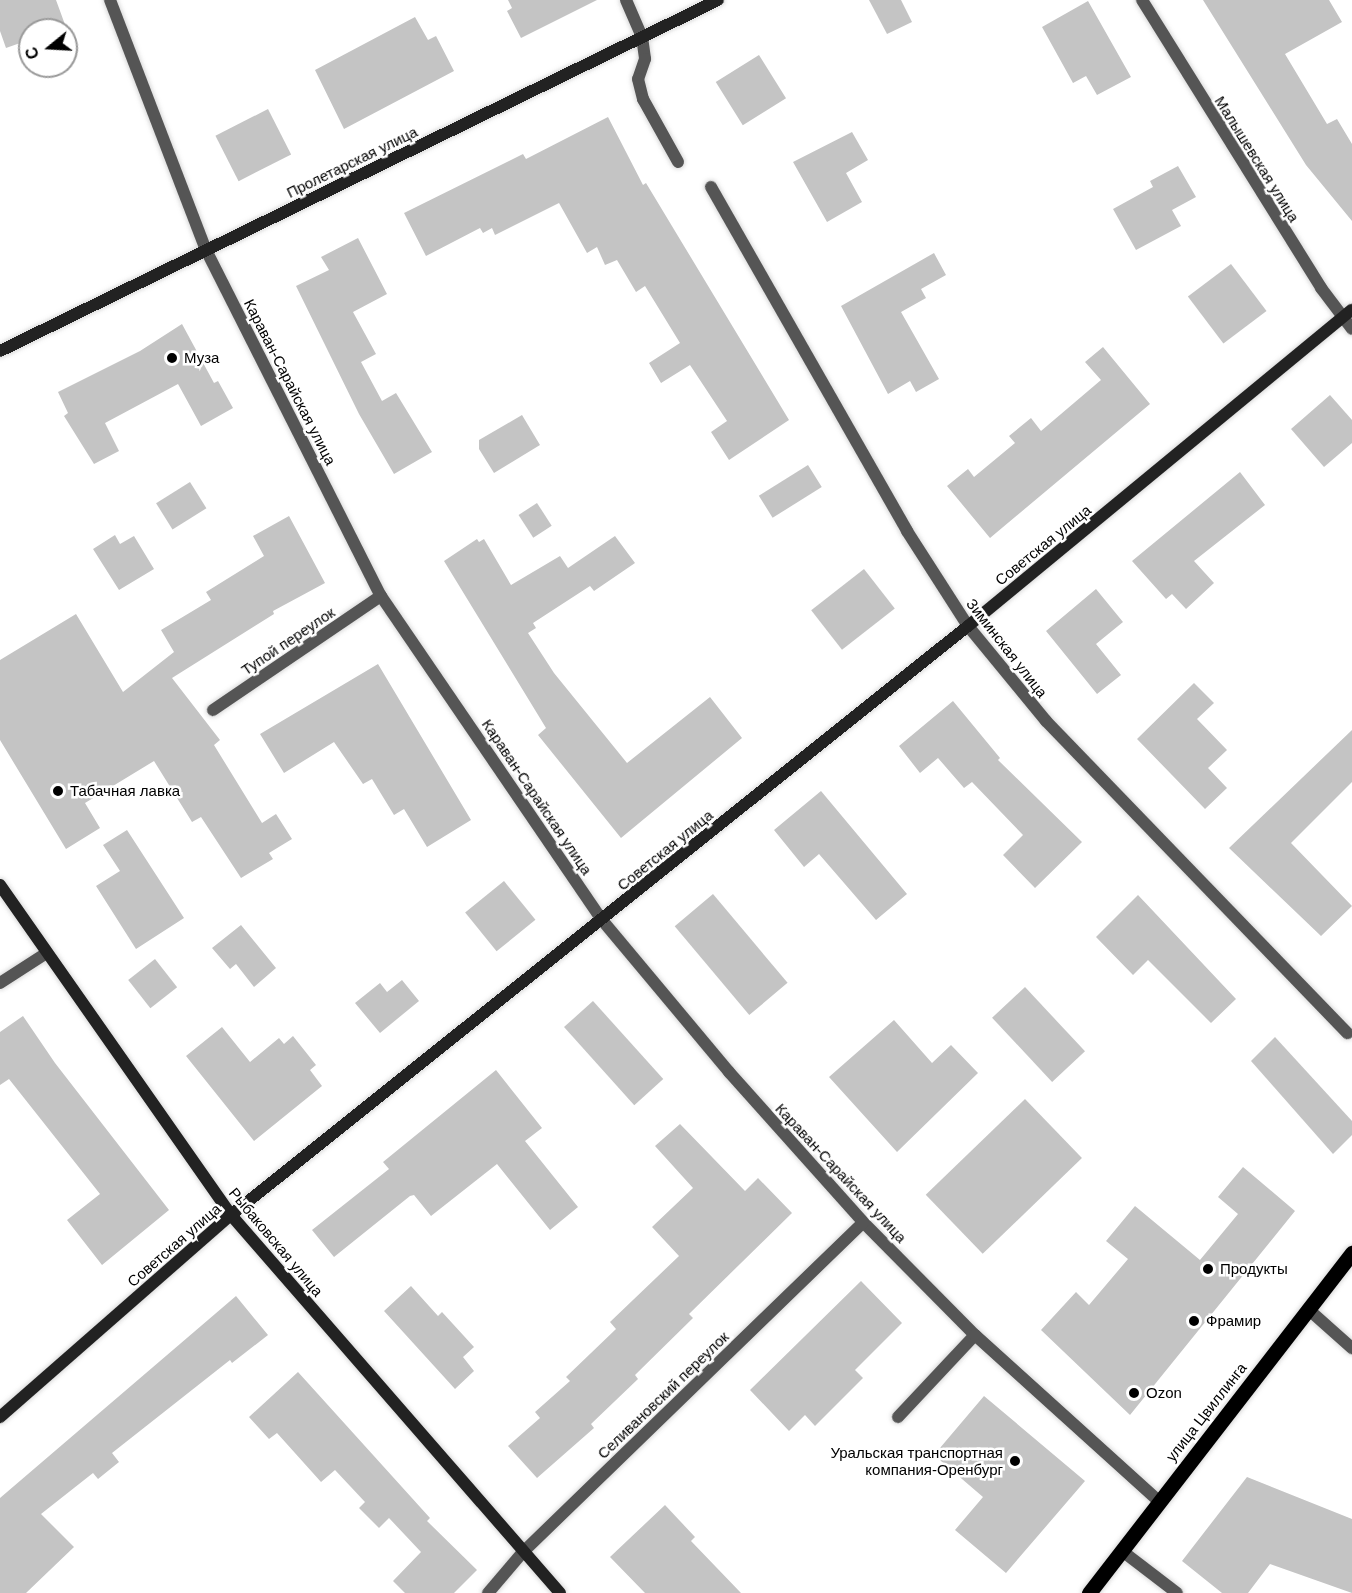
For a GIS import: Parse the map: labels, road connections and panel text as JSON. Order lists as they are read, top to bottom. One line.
{"streets":{"main road":["улица Цвиллинга"],"street":["Малышевская улица","Пролетарская улица","Караван-Сарайская улица","Советская улица","Тупой переулок","Зиминская улица","Рыбаковская улица","Селивановский переулок"]},"crossings":[["Малышевская улица","Советская улица"],["Пролетарская улица","Караван-Сарайская улица"],["Караван-Сарайская улица","Советская улица"],["Караван-Сарайская улица","Тупой переулок"],["Караван-Сарайская улица","Селивановский переулок"],["Караван-Сарайская улица","улица Цвиллинга"],["Советская улица","Зиминская улица"],["Советская улица","Рыбаковская улица"],["Рыбаковская улица","Селивановский переулок"]],"places":["Муза","Табачная лавка","Продукты","Фрамир","Ozon","Уральская транспортная компания-Оренбург"],"north":"left"}
